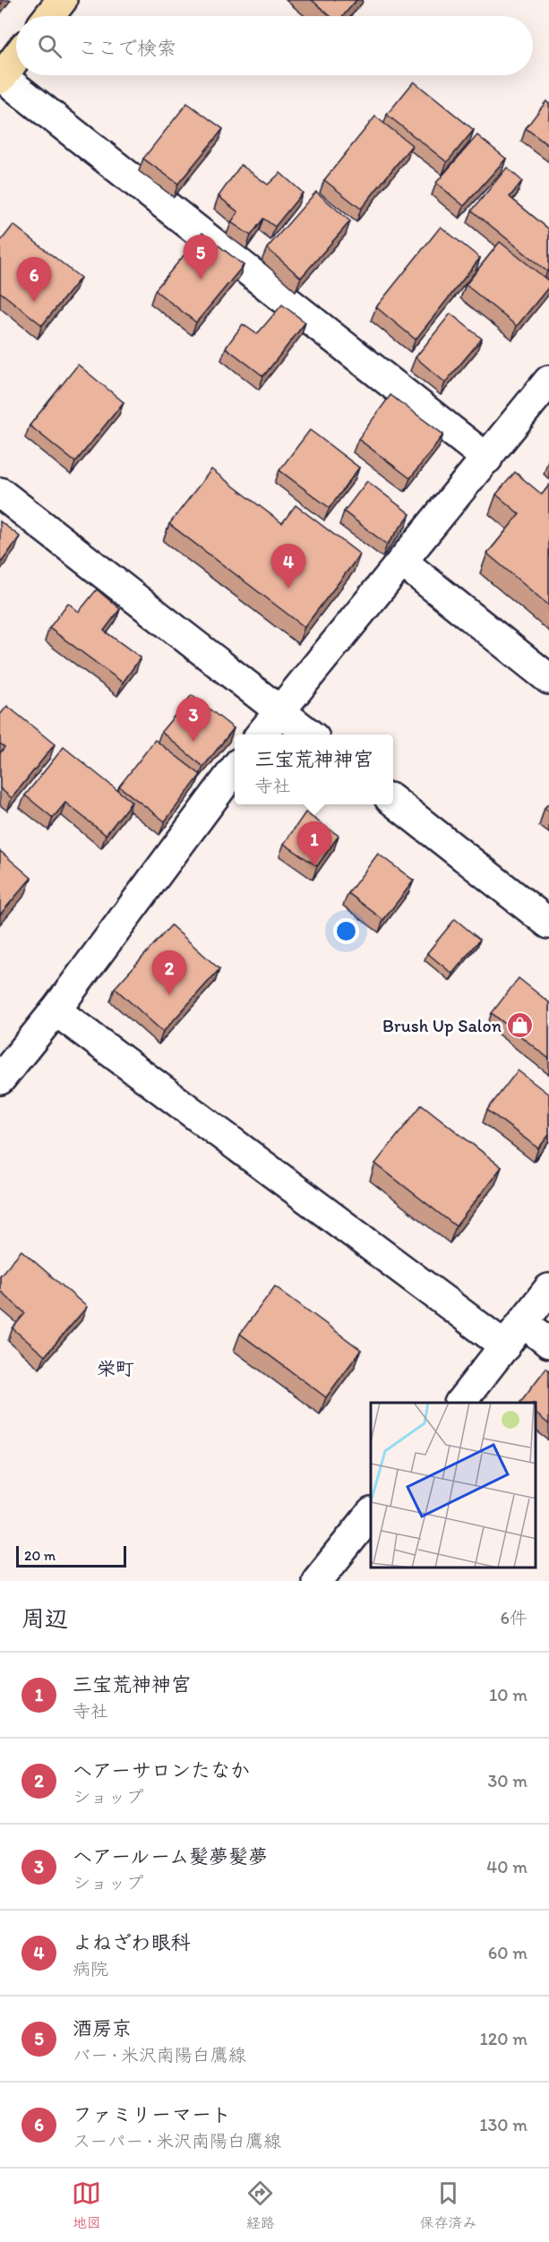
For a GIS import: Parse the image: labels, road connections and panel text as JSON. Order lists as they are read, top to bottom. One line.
{"districts":["栄町"],"places":{"shop":["Brush Up Salon"]},"scale_bar":"20 m","page":{"search":"ここで検索","pins":["5","6","4","3","1","2"],"popup":["三宝荒神神宮","寺社"],"scale":"20 m","heading":["周辺","6件"],"list":[{"mark":"1","name":"三宝荒神神宮","note":"寺社","value":"10 m"},{"mark":"2","name":"ヘアーサロンたなか","note":"ショップ","value":"30 m"},{"mark":"3","name":"ヘアールーム髪夢髪夢","note":"ショップ","value":"40 m"},{"mark":"4","name":"よねざわ眼科","note":"病院","value":"60 m"},{"mark":"5","name":"酒房京","note":"バー · 米沢南陽白鷹線","value":"120 m"},{"mark":"6","name":"ファミリーマート","note":"スーパー · 米沢南陽白鷹線","value":"130 m"}],"nav":["地図","経路","保存済み"]}}
